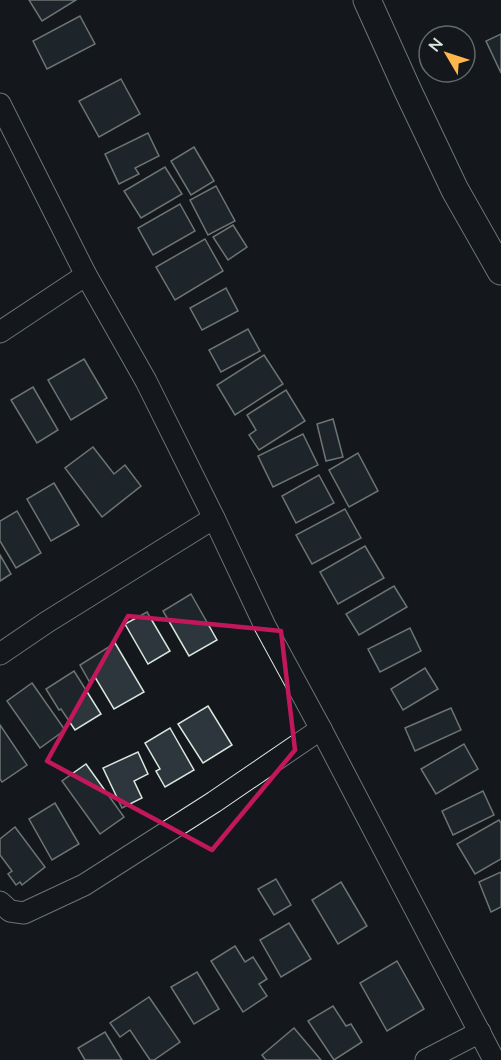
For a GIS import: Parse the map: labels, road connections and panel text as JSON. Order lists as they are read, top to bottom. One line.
{"north":"top left"}
